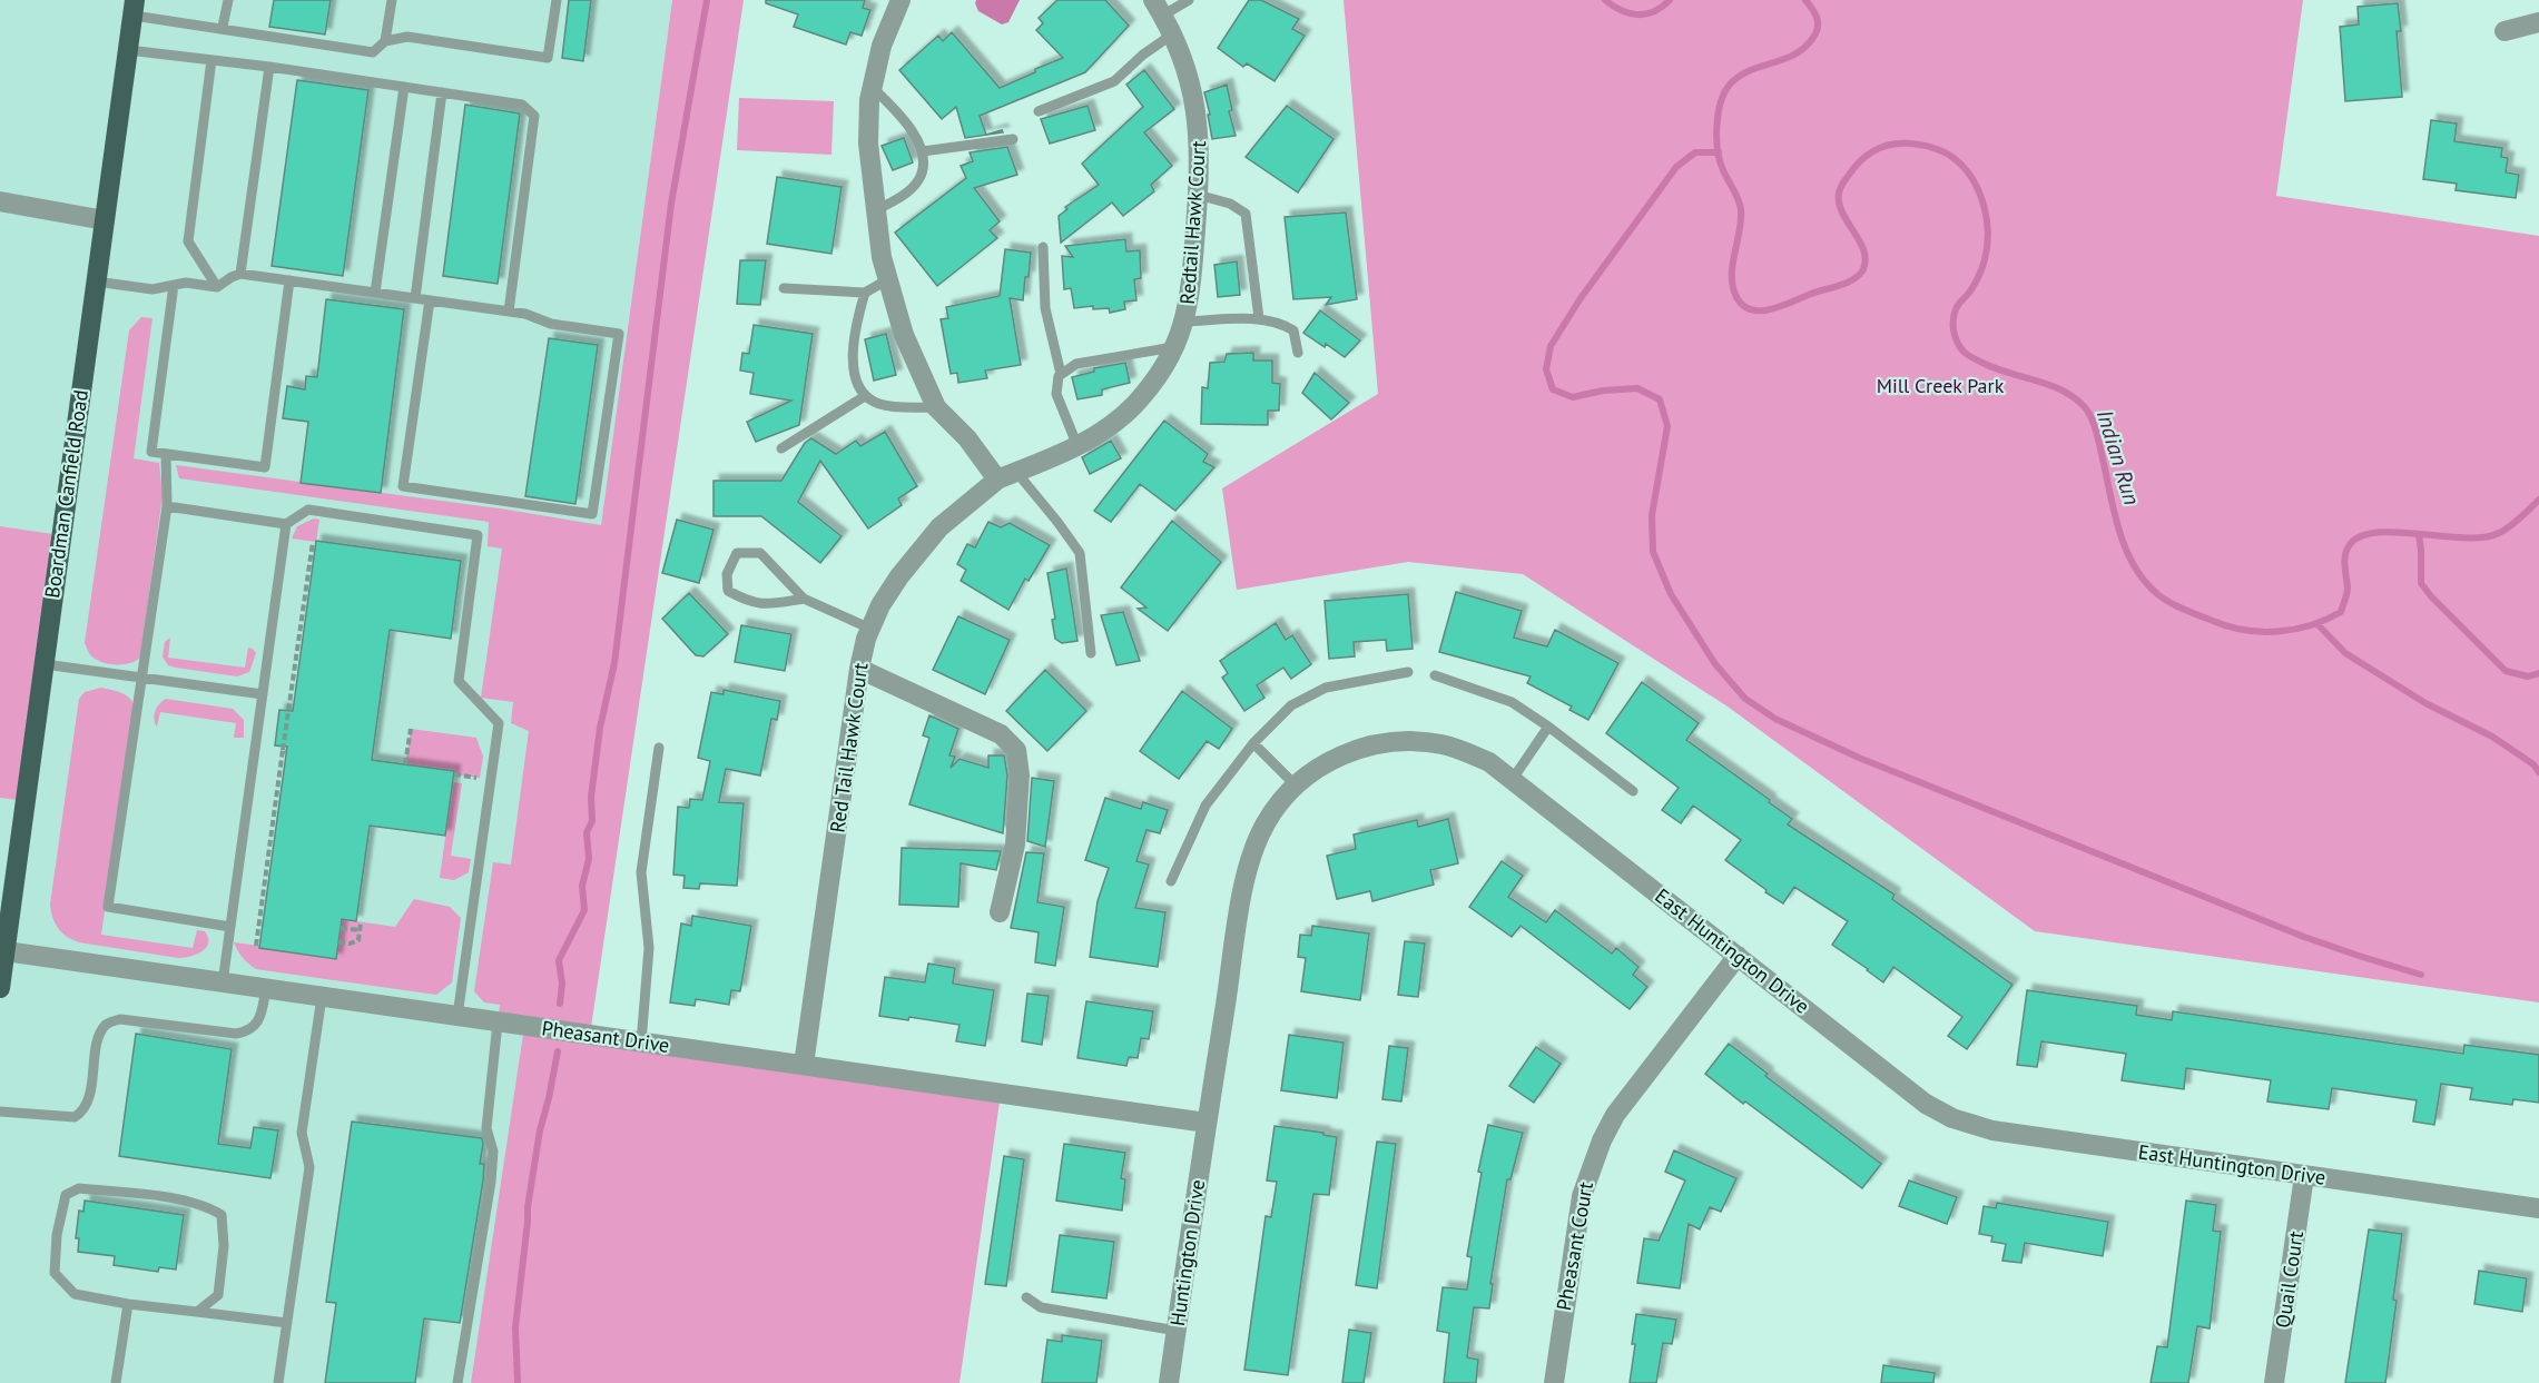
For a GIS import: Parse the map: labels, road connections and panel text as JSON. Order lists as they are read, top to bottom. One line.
{"streets":{"main road":["Boardman Canfield Road"],"street":["Redtail Hawk Court","Red Tail Hawk Court","East Huntington Drive","Pheasant Drive","Pheasant Court","Huntington Drive","Quail Court"]},"crossings":[["Redtail Hawk Court","Red Tail Hawk Court"],["Boardman Canfield Road","Pheasant Drive"],["Red Tail Hawk Court","Pheasant Drive"],["East Huntington Drive","Pheasant Drive"],["East Huntington Drive","Pheasant Court"],["East Huntington Drive","Huntington Drive"],["East Huntington Drive","Quail Court"],["Pheasant Drive","Huntington Drive"]],"water":["Indian Run"],"parks":["Mill Creek Park"]}
